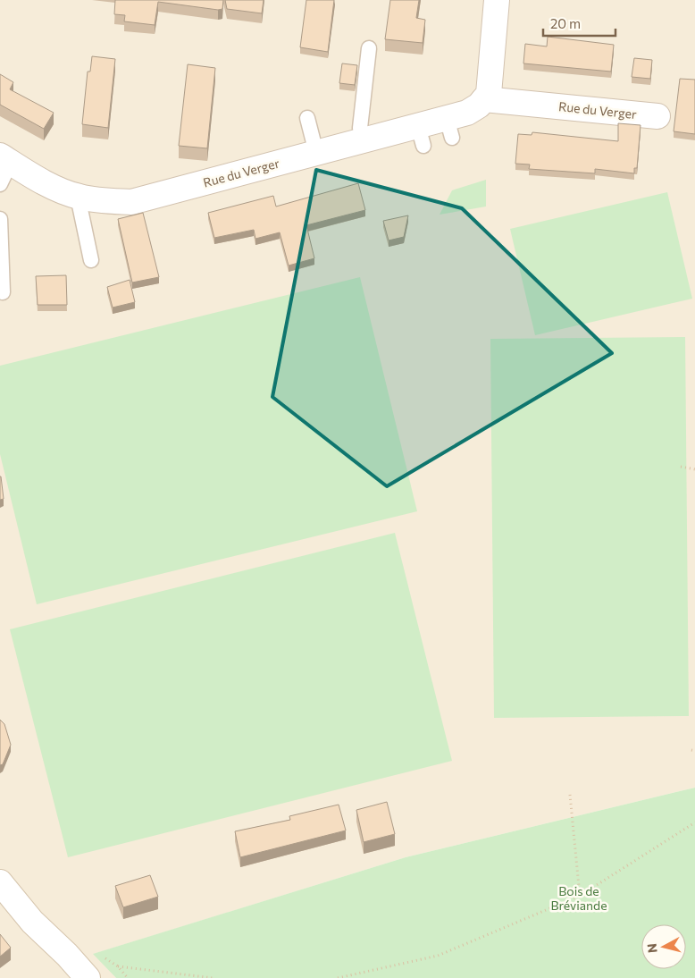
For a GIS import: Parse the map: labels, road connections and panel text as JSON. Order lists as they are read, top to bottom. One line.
{"streets":{"street":["Rue du Verger"]},"parks":["Bois de Bréviande"],"scale_bar":"20 m","north":"left"}
